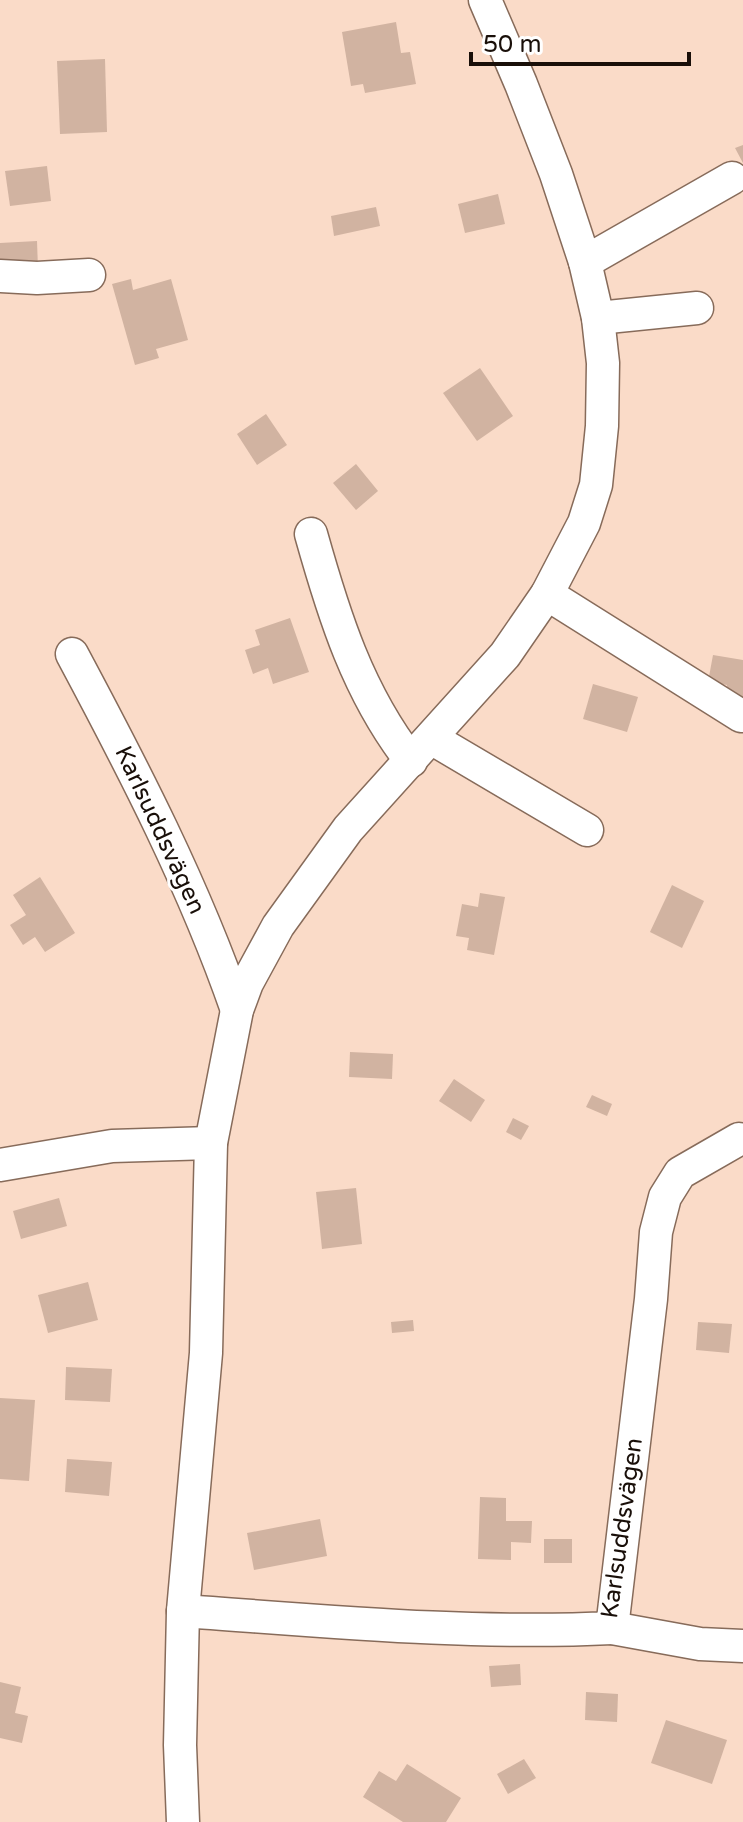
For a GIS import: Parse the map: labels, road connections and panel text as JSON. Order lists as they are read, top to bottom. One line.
{"streets":{"street":["Karlsuddsvägen"]},"scale_bar":"50 m"}
